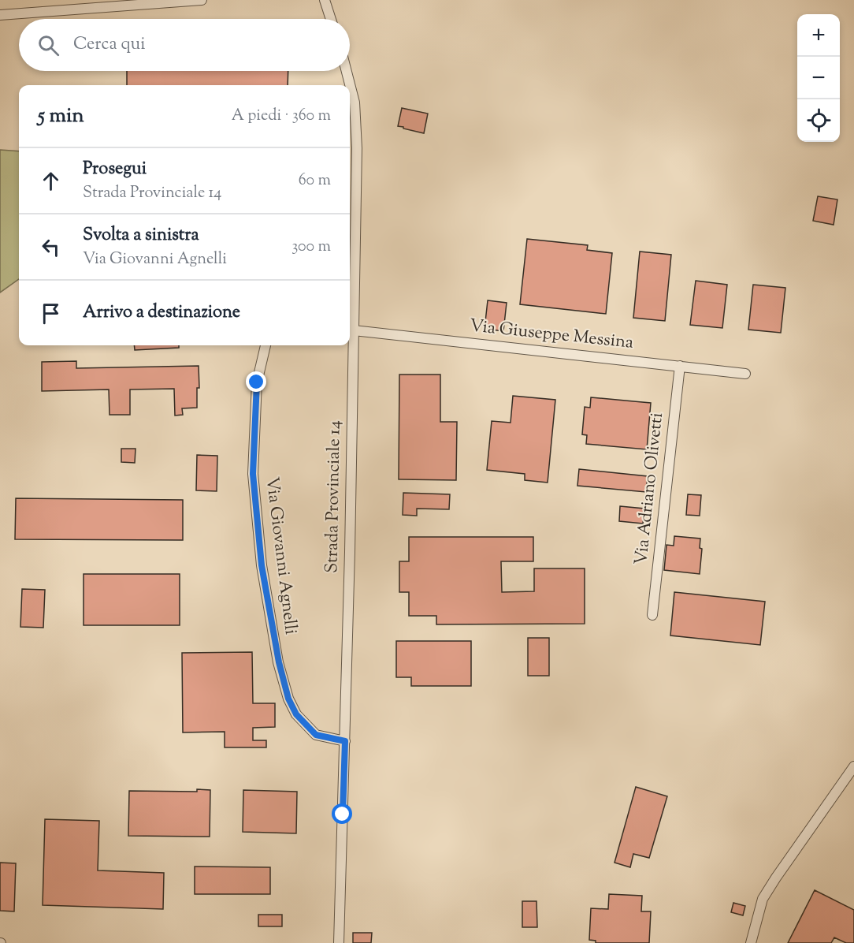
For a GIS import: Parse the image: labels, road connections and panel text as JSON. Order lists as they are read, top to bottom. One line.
{"streets":{"street":["Via Giuseppe Messina","Via Adriano Olivetti","Strada Provinciale 14","Via Giovanni Agnelli"]},"crossings":[["Via Giuseppe Messina","Via Adriano Olivetti"],["Via Giuseppe Messina","Strada Provinciale 14"],["Strada Provinciale 14","Via Giovanni Agnelli"]],"page":{"map_buttons":["+","−"],"search":"Cerca qui","heading":["5 min","A piedi · 360 m"],"list":[["Prosegui","Strada Provinciale 14","60 m"],["Svolta a sinistra","Via Giovanni Agnelli","300 m"],"Arrivo a destinazione"]}}
